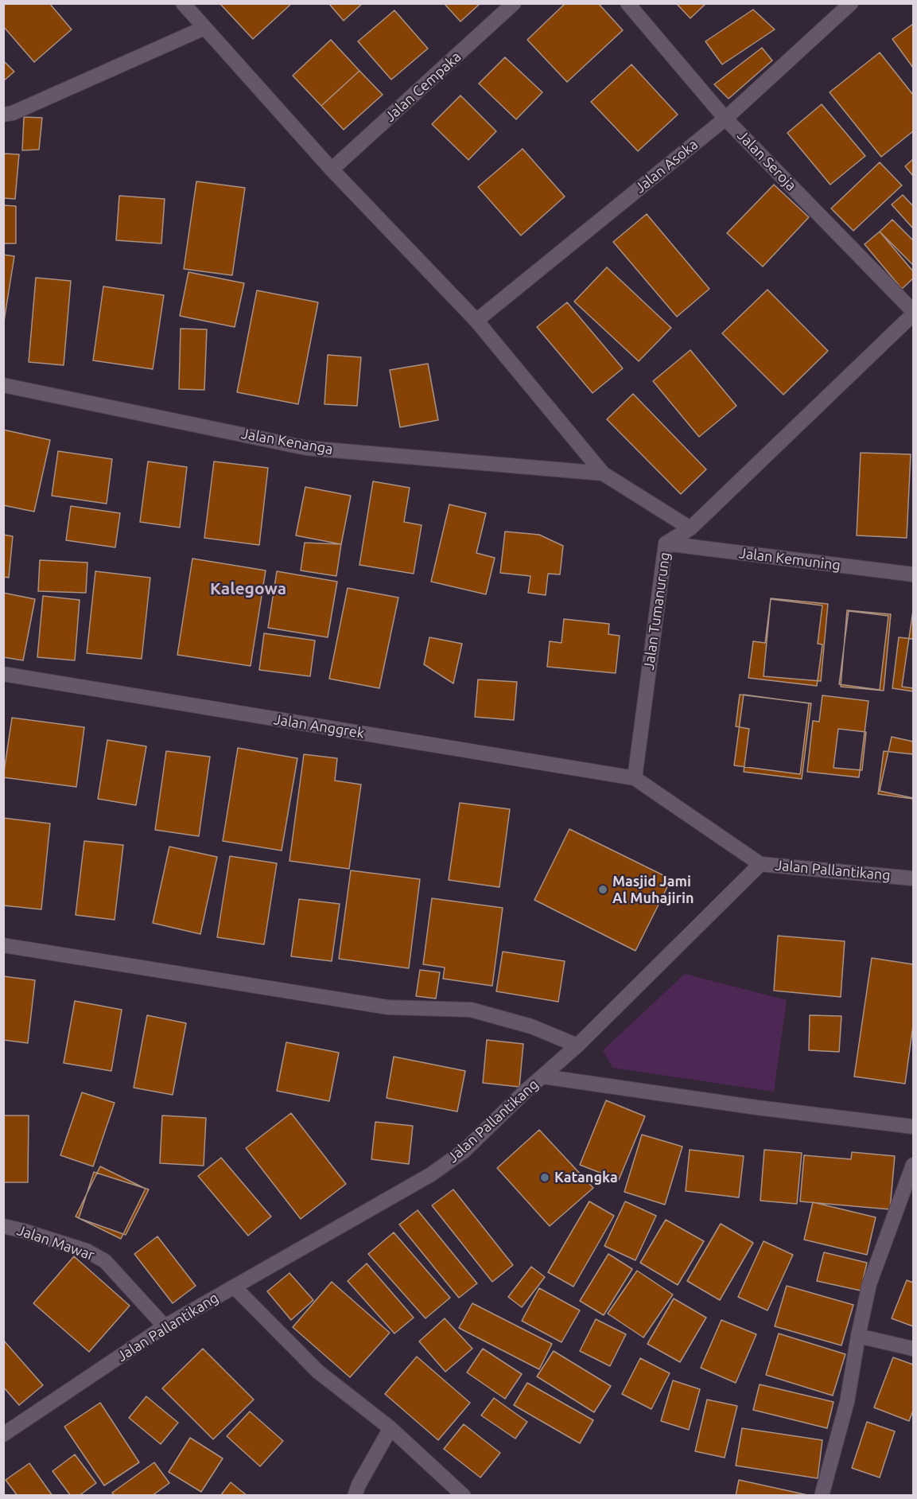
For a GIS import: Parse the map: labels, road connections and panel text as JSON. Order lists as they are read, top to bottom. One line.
{"streets":{"street":["Jalan Cempaka","Jalan Seroja","Jalan Asoka","Jalan Kenanga","Jalan Kemuning","Jalan Tumanurung","Jalan Anggrek","Jalan Pallantikang","Jalan Mawar"]},"crossings":[["Jalan Seroja","Jalan Asoka"],["Jalan Seroja","Jalan Tumanurung"],["Jalan Kemuning","Jalan Tumanurung"],["Jalan Tumanurung","Jalan Anggrek"],["Jalan Pallantikang","Jalan Mawar"]],"districts":["Kalegowa"],"places":["Masjid Jami Al Muhajirin","Katangka"]}
